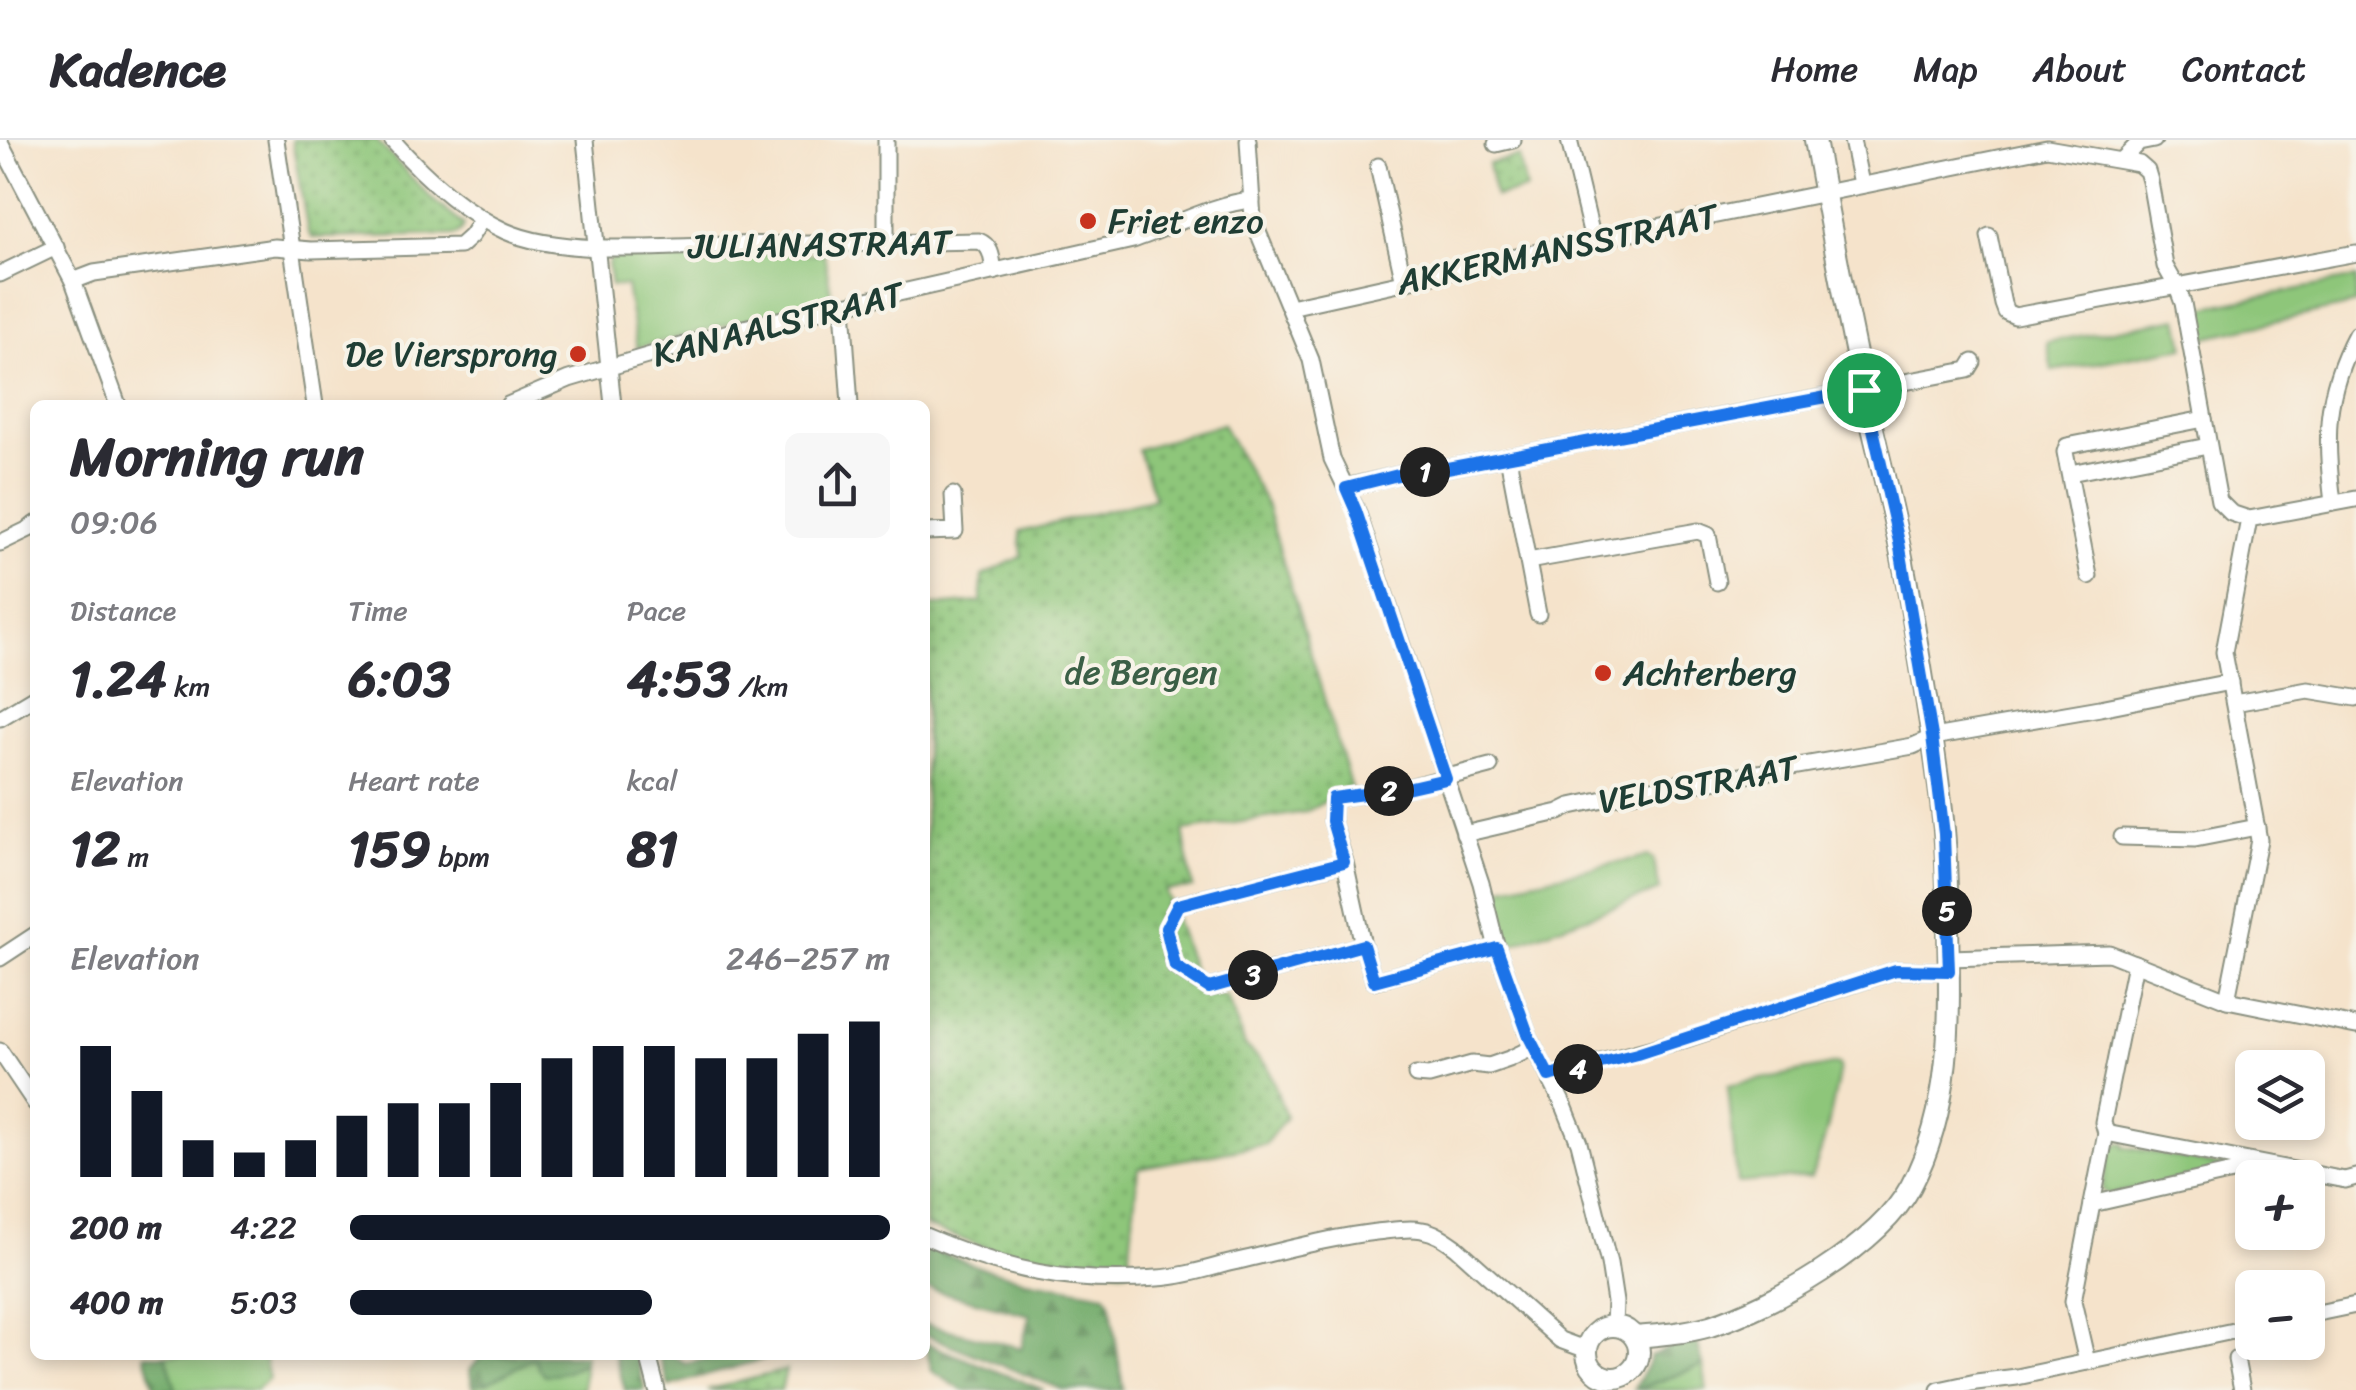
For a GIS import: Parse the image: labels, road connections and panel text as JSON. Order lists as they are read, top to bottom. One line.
{"streets":{"street":["JULIANASTRAAT","AKKERMANSSTRAAT","KANAALSTRAAT","VELDSTRAAT"]},"crossings":[["JULIANASTRAAT","KANAALSTRAAT"]],"parks":["de Bergen"],"places":["Friet enzo","De Viersprong","Achterberg"],"page":{"header":"Kadence","nav":["Home","Map","About","Contact"],"heading":["Morning run","09:06"],"pins":["1","2","5","3","4"],"stats":[["Distance","1.24 km"],["Time","6:03"],["Pace","4:53 /km"],["Elevation","12 m"],["Heart rate","159 bpm"],["kcal","81"]],"chart":["Elevation","246–257 m"],"map_buttons":["+","−"],"list":[{"name":"200 m","note":"4:22"},{"name":"400 m","note":"5:03"}]}}
